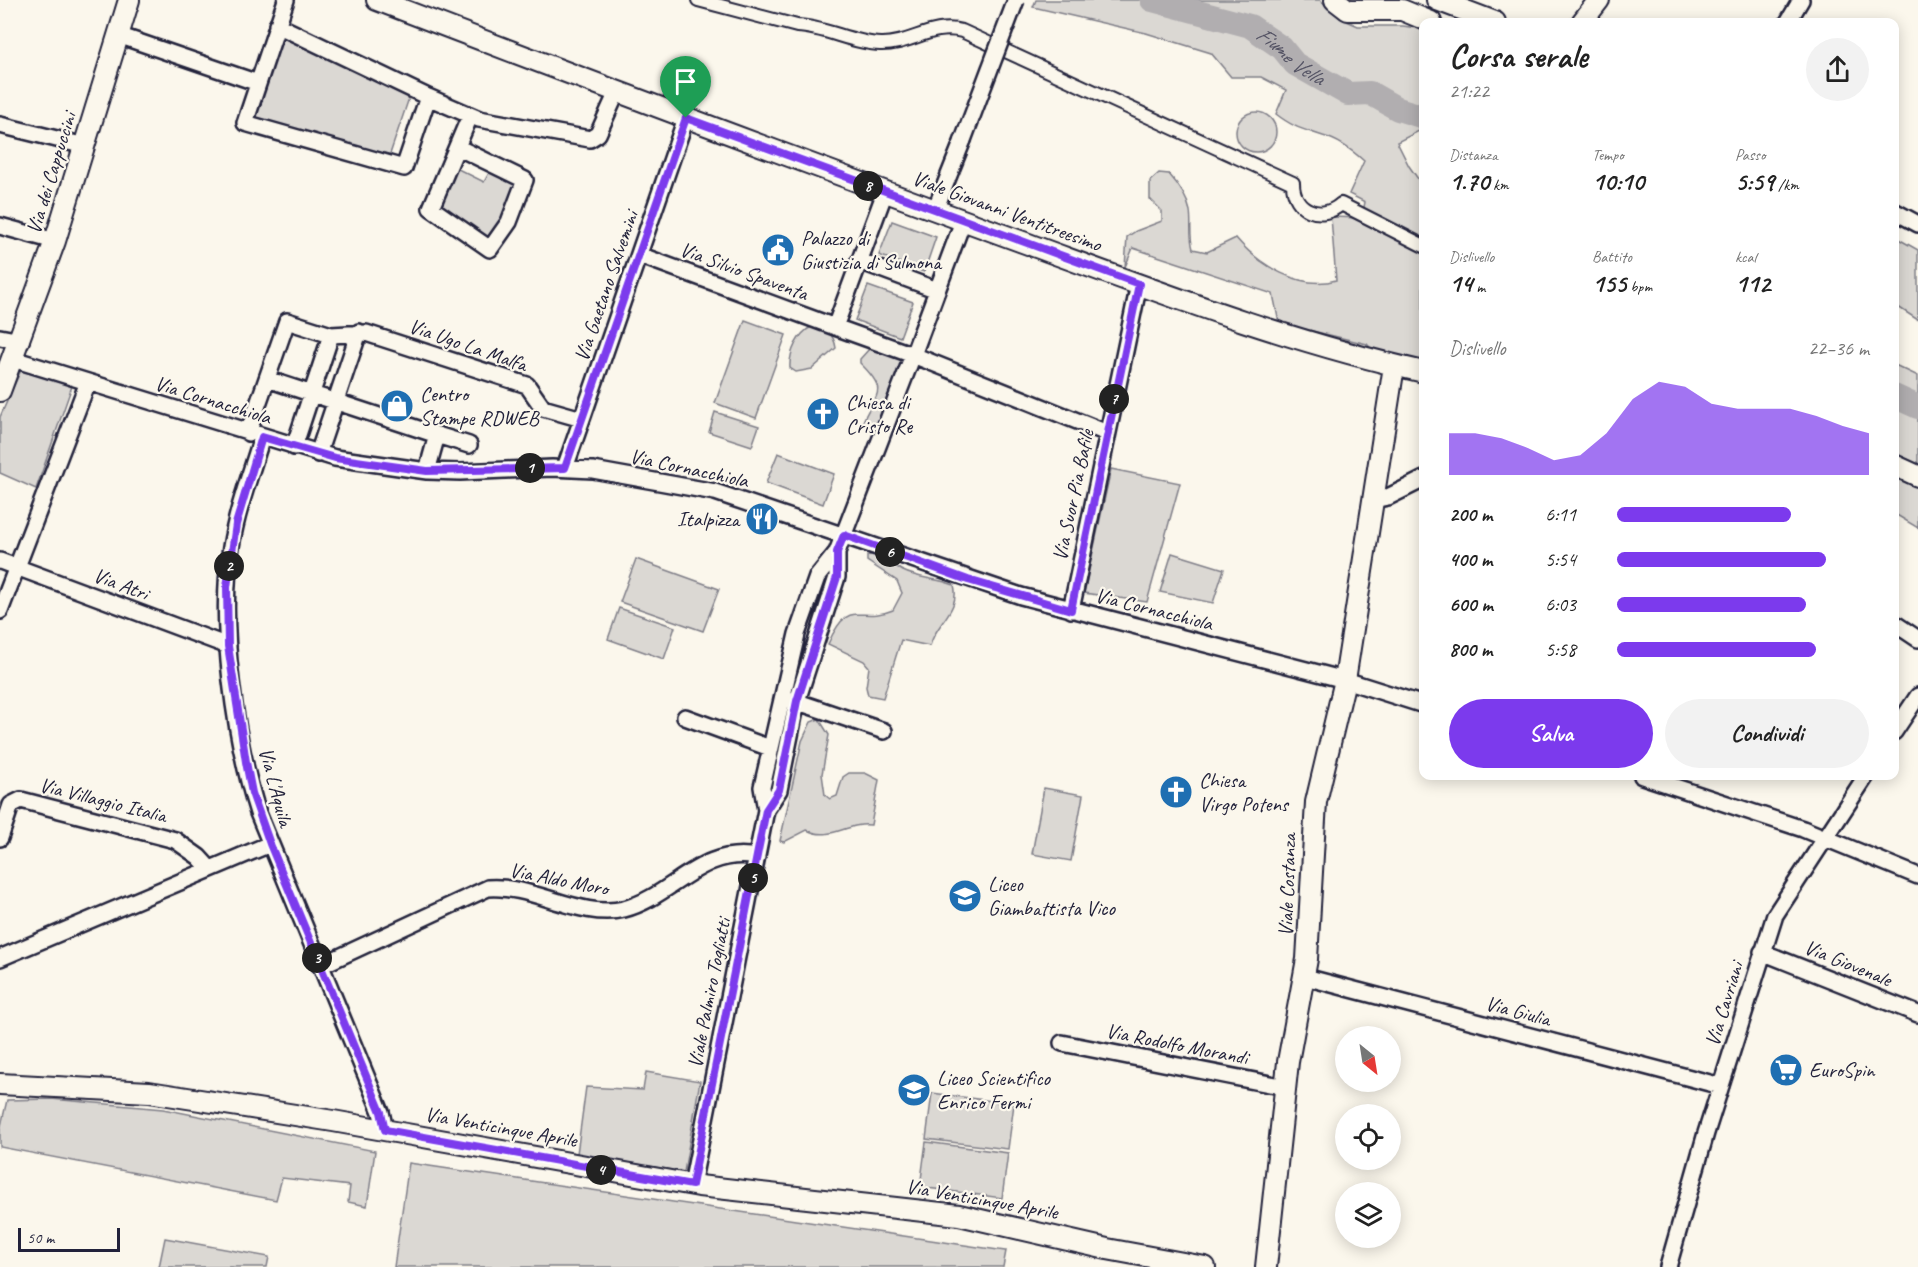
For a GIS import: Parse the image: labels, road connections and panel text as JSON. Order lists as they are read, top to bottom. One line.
{"streets":{"street":["Via dei Cappuccini","Viale Giovanni Ventitreesimo","Via Silvio Spaventa","Via Gaetano Salvemini","Via Ugo La Malfa","Via Cornacchiola","Via Suor Pia Bafile","Via Atri","Via L'Aquila","Via Villaggio Italia","Via Aldo Moro","Viale Costanza","Via Giovenale","Viale Palmiro Togliatti","Via Cavriani","Via Giulia","Via Rodolfo Morandi","Via Venticinque Aprile"]},"crossings":[["Via dei Cappuccini","Via Cornacchiola"],["Viale Giovanni Ventitreesimo","Via Gaetano Salvemini"],["Viale Giovanni Ventitreesimo","Via Suor Pia Bafile"],["Viale Giovanni Ventitreesimo","Viale Costanza"],["Viale Giovanni Ventitreesimo","Viale Palmiro Togliatti"],["Via Silvio Spaventa","Via Gaetano Salvemini"],["Via Silvio Spaventa","Via Suor Pia Bafile"],["Via Silvio Spaventa","Viale Palmiro Togliatti"],["Via Gaetano Salvemini","Via Ugo La Malfa"],["Via Gaetano Salvemini","Via Cornacchiola"],["Via Ugo La Malfa","Via L'Aquila"],["Via Cornacchiola","Via Suor Pia Bafile"],["Via Cornacchiola","Via L'Aquila"],["Via Cornacchiola","Viale Costanza"],["Via Cornacchiola","Viale Palmiro Togliatti"],["Via Atri","Via L'Aquila"],["Via L'Aquila","Via Aldo Moro"],["Via L'Aquila","Via Venticinque Aprile"],["Via Aldo Moro","Viale Palmiro Togliatti"],["Viale Costanza","Via Giulia"],["Viale Costanza","Via Rodolfo Morandi"],["Via Giovenale","Via Cavriani"],["Viale Palmiro Togliatti","Via Venticinque Aprile"],["Via Cavriani","Via Giulia"]],"water":["Fiume Vella"],"places":{"public building":["Palazzo di Giustizia di Sulmona"],"shop":["Centro Stampe RDWEB"],"church":["Chiesa di Cristo Re","Chiesa Virgo Potens"],"restaurant":["Italpizza"],"school or university":["Liceo Giambattista Vico","Liceo Scientifico Enrico Fermi"],"supermarket":["EuroSpin"]},"scale_bar":"50 m","north":"bottom right","page":{"heading":["Corsa serale","21:22"],"stats":[["Distanza","1.70 km"],["Tempo","10:10"],["Passo","5:59 /km"],["Dislivello","14 m"],["Battito","155 bpm"],["kcal","112"]],"pins":["8","7","1","6","2","5","3","4"],"chart":["Dislivello","22–36 m"],"list":[{"name":"200 m","note":"6:11"},{"name":"400 m","note":"5:54"},{"name":"600 m","note":"6:03"},{"name":"800 m","note":"5:58"}],"buttons":["Salva","Condividi"],"scale":"50 m"}}
